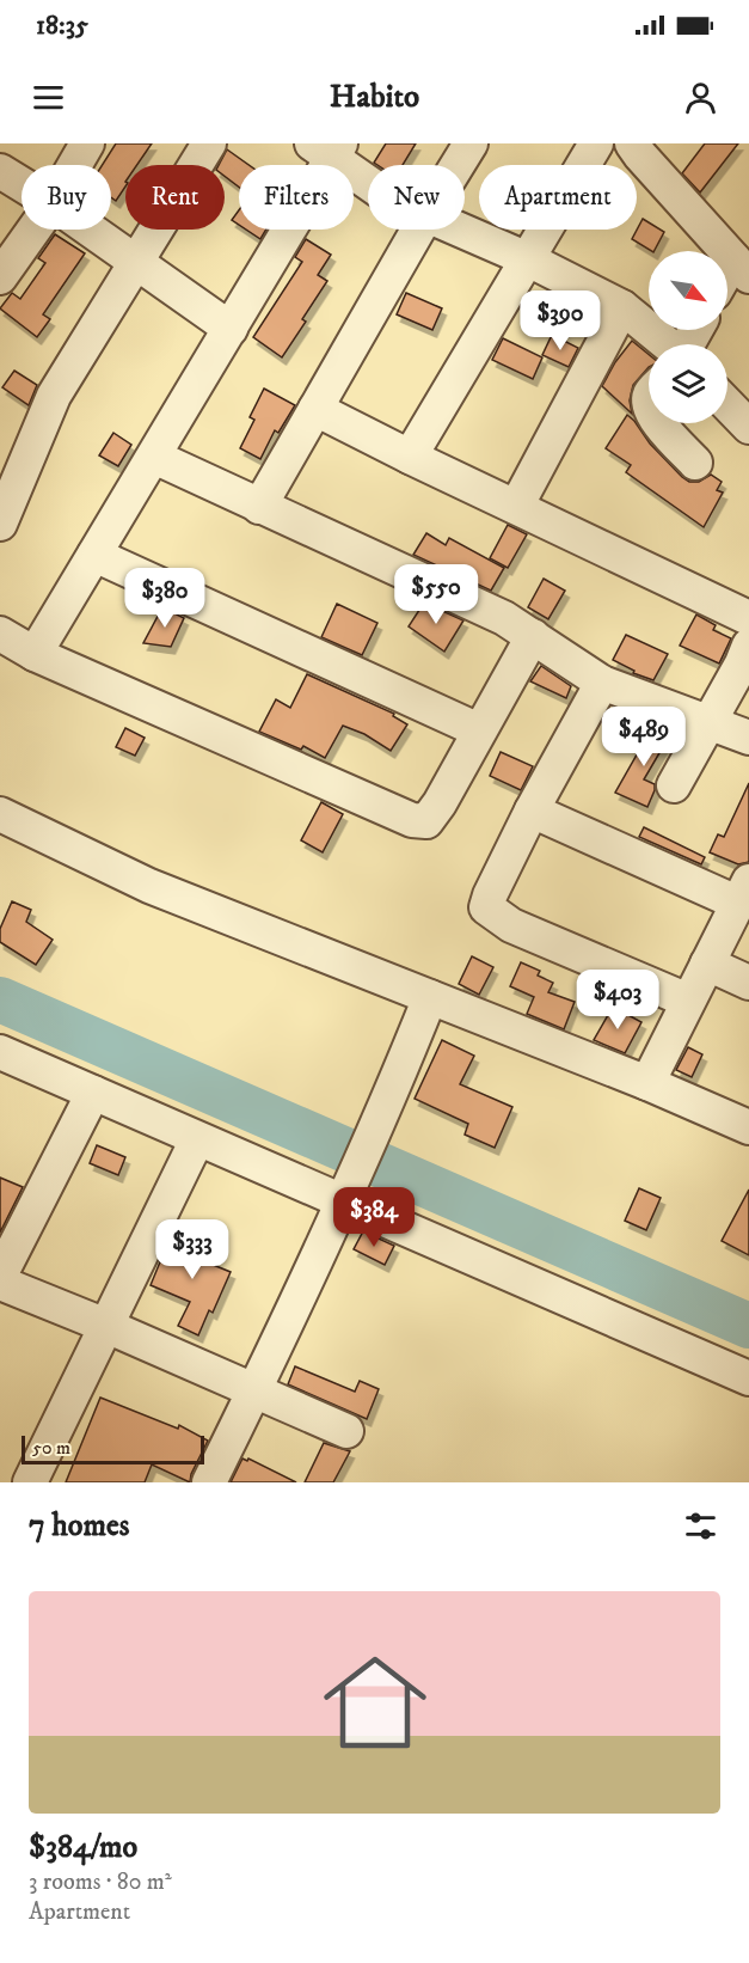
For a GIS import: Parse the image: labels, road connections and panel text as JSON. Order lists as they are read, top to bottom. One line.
{"scale_bar":"50 m","north":"bottom right","page":{"status":"18:35","header":"Habito","chip":["Buy","Rent","Filters","New","Apartment"],"price":["$390","$550","$380","$489","$403","$384","$333"],"scale":"50 m","heading":"7 homes","list":[{"name":"$384/mo","note":"3 rooms · 80 m² · Apartment"}]}}
